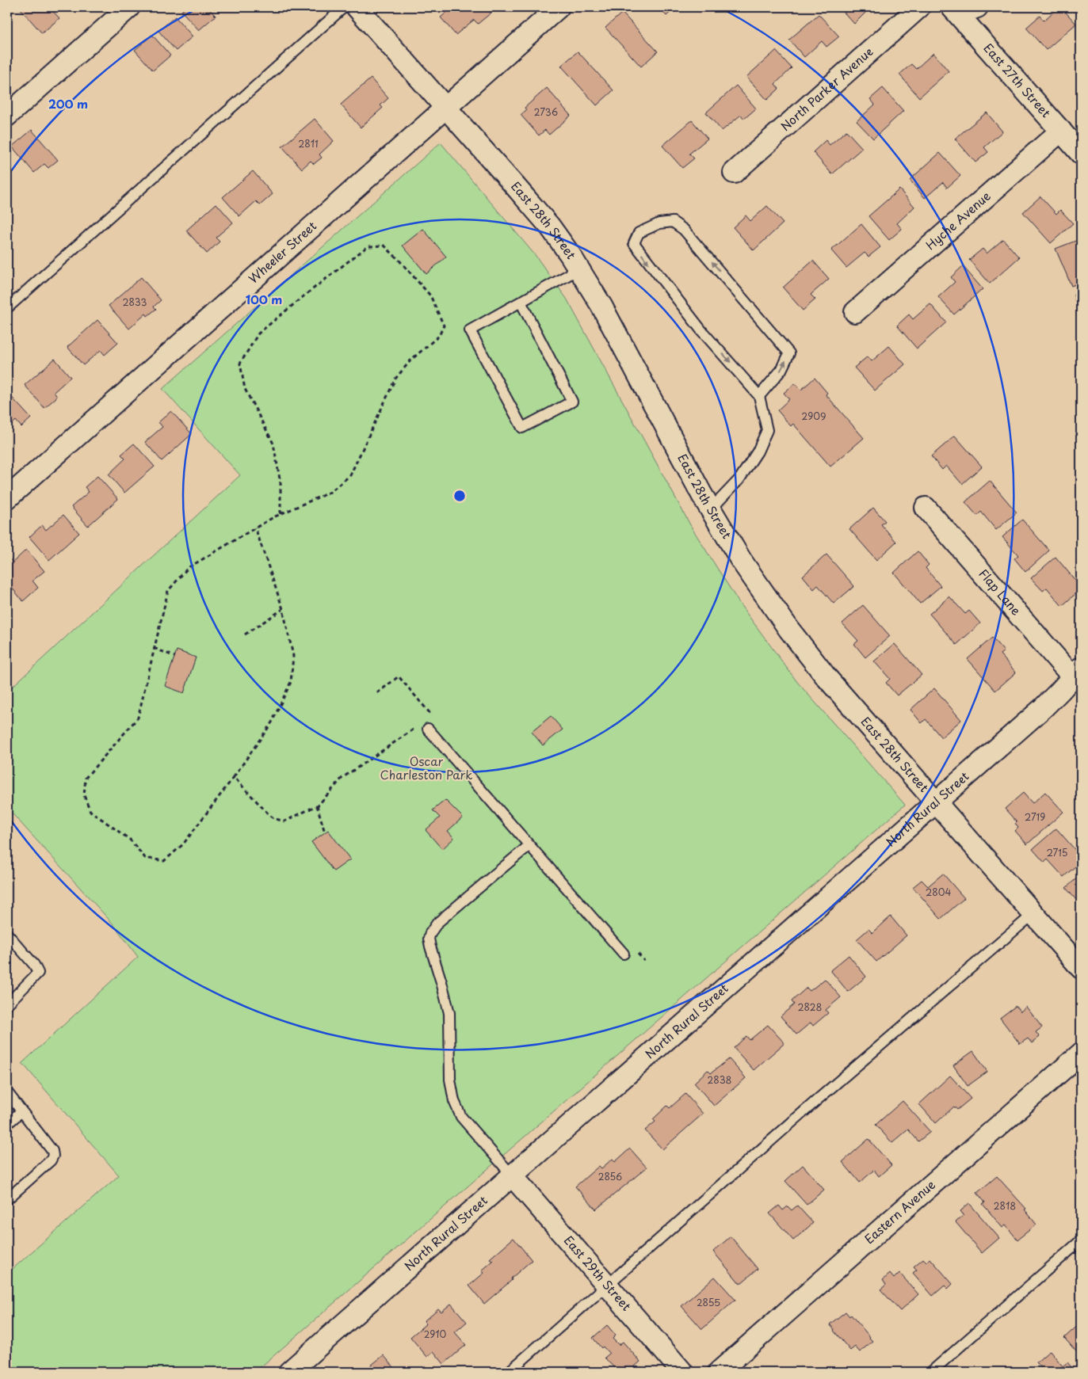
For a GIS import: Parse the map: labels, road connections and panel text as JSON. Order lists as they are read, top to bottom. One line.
{"streets":{"street":["East 27th Street","North Parker Avenue","East 28th Street","Hyche Avenue","Wheeler Street","Flap Lane","North Rural Street","Eastern Avenue","East 29th Street"]},"crossings":[["East 27th Street","Hyche Avenue"],["East 28th Street","Wheeler Street"],["East 28th Street","North Rural Street"],["Flap Lane","North Rural Street"],["North Rural Street","East 29th Street"]],"parks":["Oscar Charleston Park"],"house_numbers":["2736","2811","2833","2909","2719","2715","2804","2828","2838","2856","2818","2855","2910"],"rings":["200 m","100 m"]}
